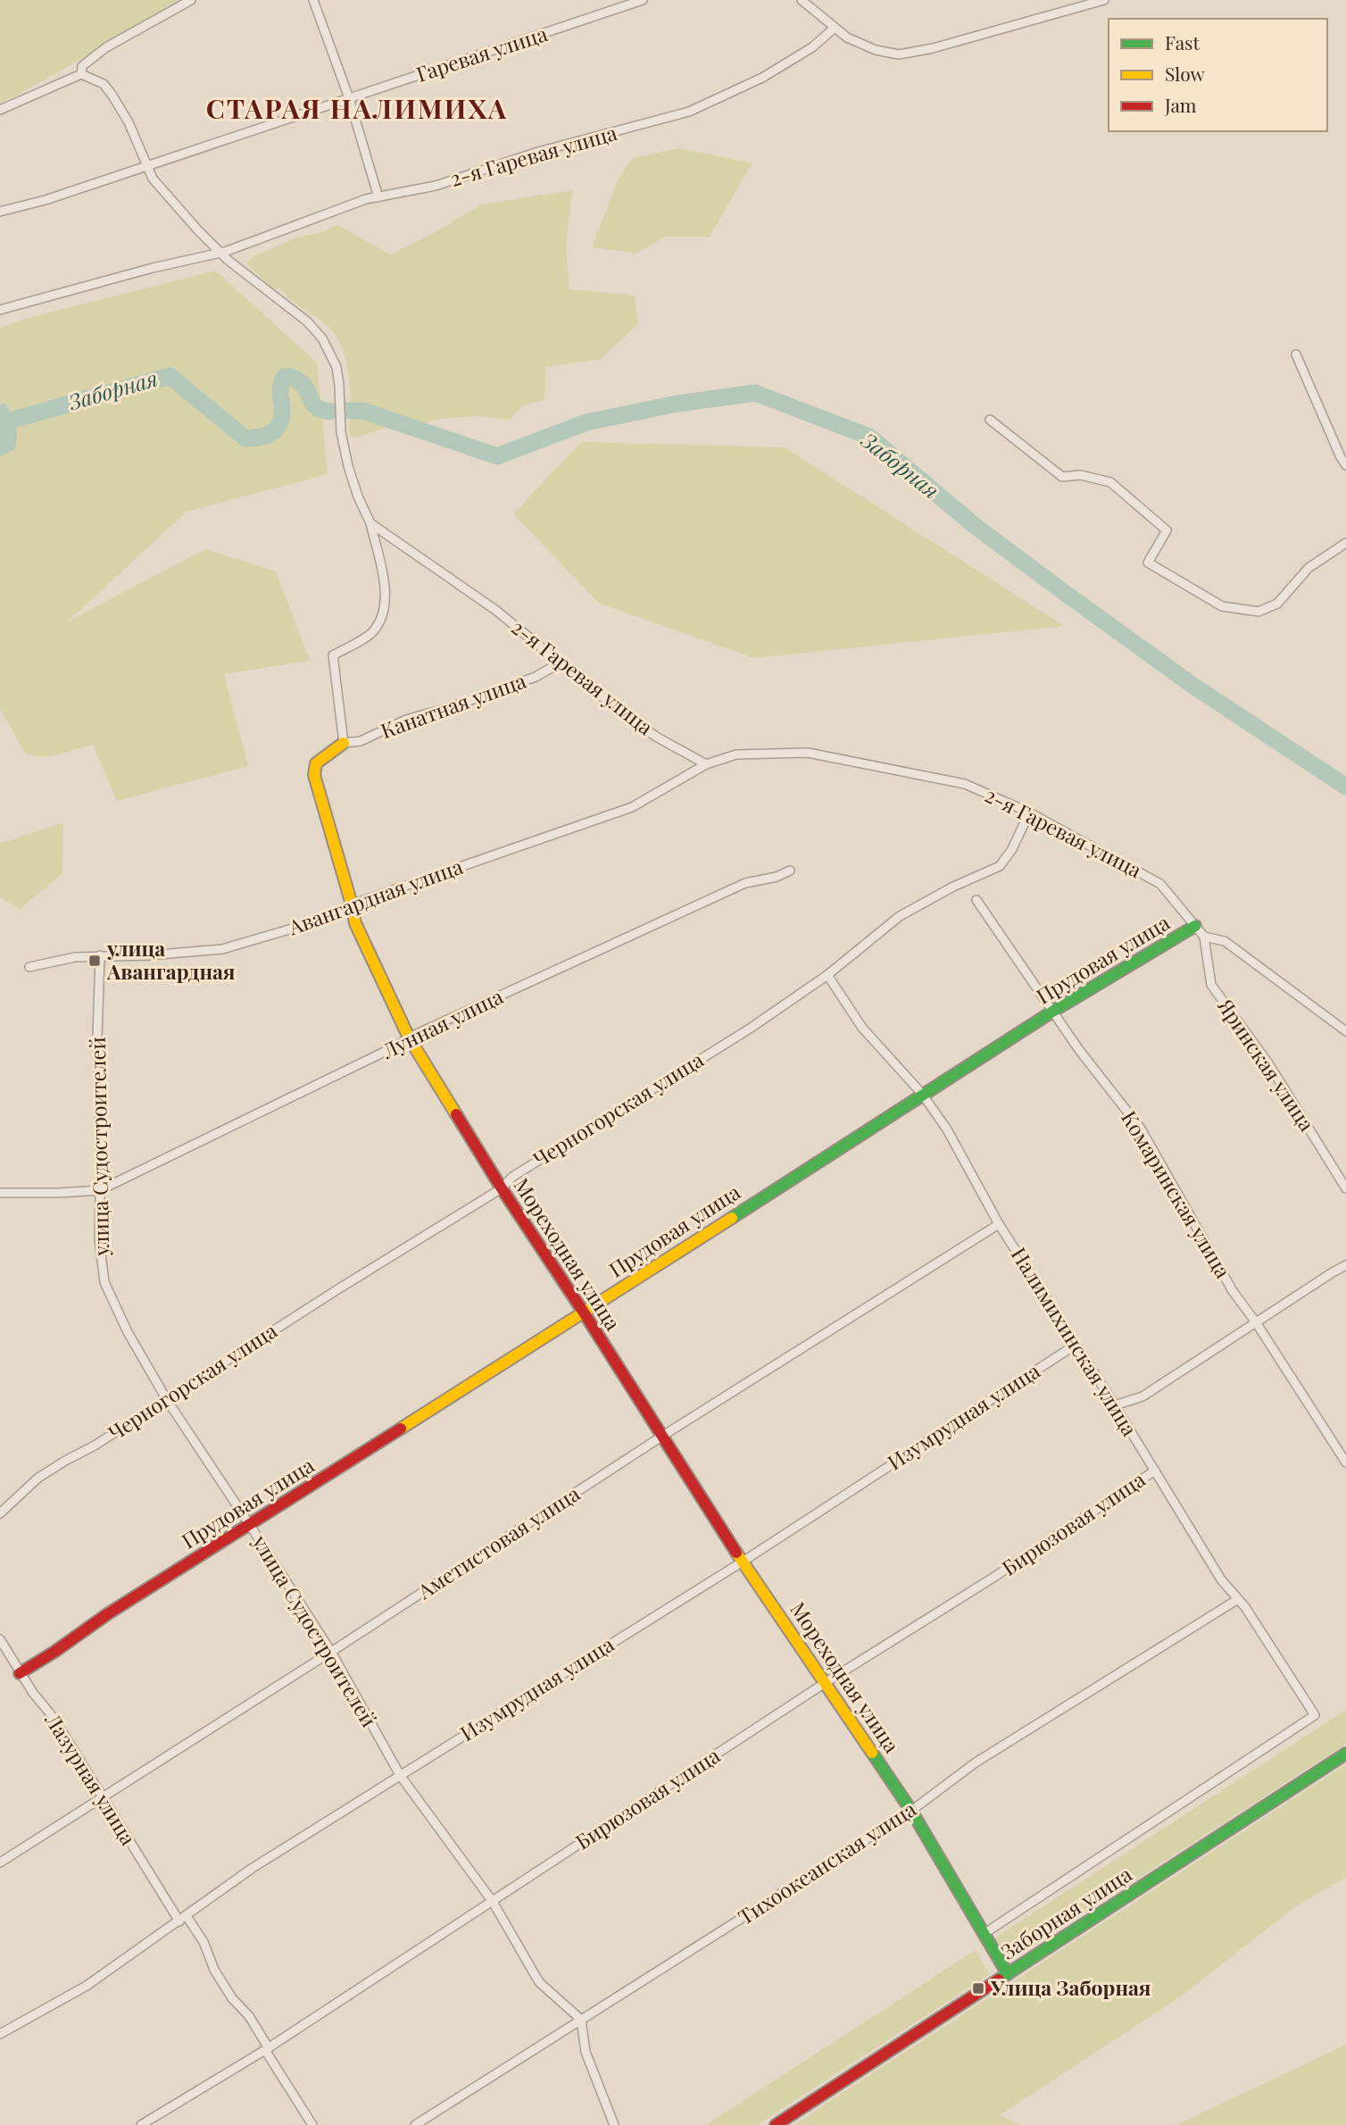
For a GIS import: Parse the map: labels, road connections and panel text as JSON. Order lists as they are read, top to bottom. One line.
{"streets":{"street":["Гаревая улица","2-я Гаревая улица","Канатная улица","Авангардная улица","Прудовая улица","Лунная улица","Яринская улица","Черногорская улица","улица Судостроителей","Комаринская улица","Мореходная улица","Налимихинская улица","Изумрудная улица","Бирюзовая улица","Аметистовая улица","Лазурная улица","Тихоокеанская улица","Заборная улица"]},"crossings":[["2-я Гаревая улица","Канатная улица"],["2-я Гаревая улица","Авангардная улица"],["2-я Гаревая улица","Прудовая улица"],["2-я Гаревая улица","Яринская улица"],["2-я Гаревая улица","Черногорская улица"],["Канатная улица","Мореходная улица"],["Авангардная улица","улица Судостроителей"],["Авангардная улица","Мореходная улица"],["Прудовая улица","улица Судостроителей"],["Прудовая улица","Комаринская улица"],["Прудовая улица","Мореходная улица"],["Прудовая улица","Налимихинская улица"],["Прудовая улица","Лазурная улица"],["Лунная улица","улица Судостроителей"],["Лунная улица","Мореходная улица"],["Черногорская улица","улица Судостроителей"],["Черногорская улица","Мореходная улица"],["Черногорская улица","Налимихинская улица"],["улица Судостроителей","Изумрудная улица"],["улица Судостроителей","Бирюзовая улица"],["улица Судостроителей","Аметистовая улица"],["улица Судостроителей","Тихоокеанская улица"],["Мореходная улица","Налимихинская улица"],["Мореходная улица","Изумрудная улица"],["Мореходная улица","Бирюзовая улица"],["Мореходная улица","Аметистовая улица"],["Мореходная улица","Тихоокеанская улица"],["Мореходная улица","Заборная улица"],["Налимихинская улица","Изумрудная улица"],["Налимихинская улица","Бирюзовая улица"],["Налимихинская улица","Аметистовая улица"],["Налимихинская улица","Тихоокеанская улица"],["Изумрудная улица","Лазурная улица"],["Бирюзовая улица","Лазурная улица"],["Аметистовая улица","Лазурная улица"]],"districts":["СТАРАЯ НАЛИМИХА"],"water":["Заборная"],"places":{"transit":["улица Авангардная","Улица Заборная"]},"legend":["Fast","Slow","Jam"]}
